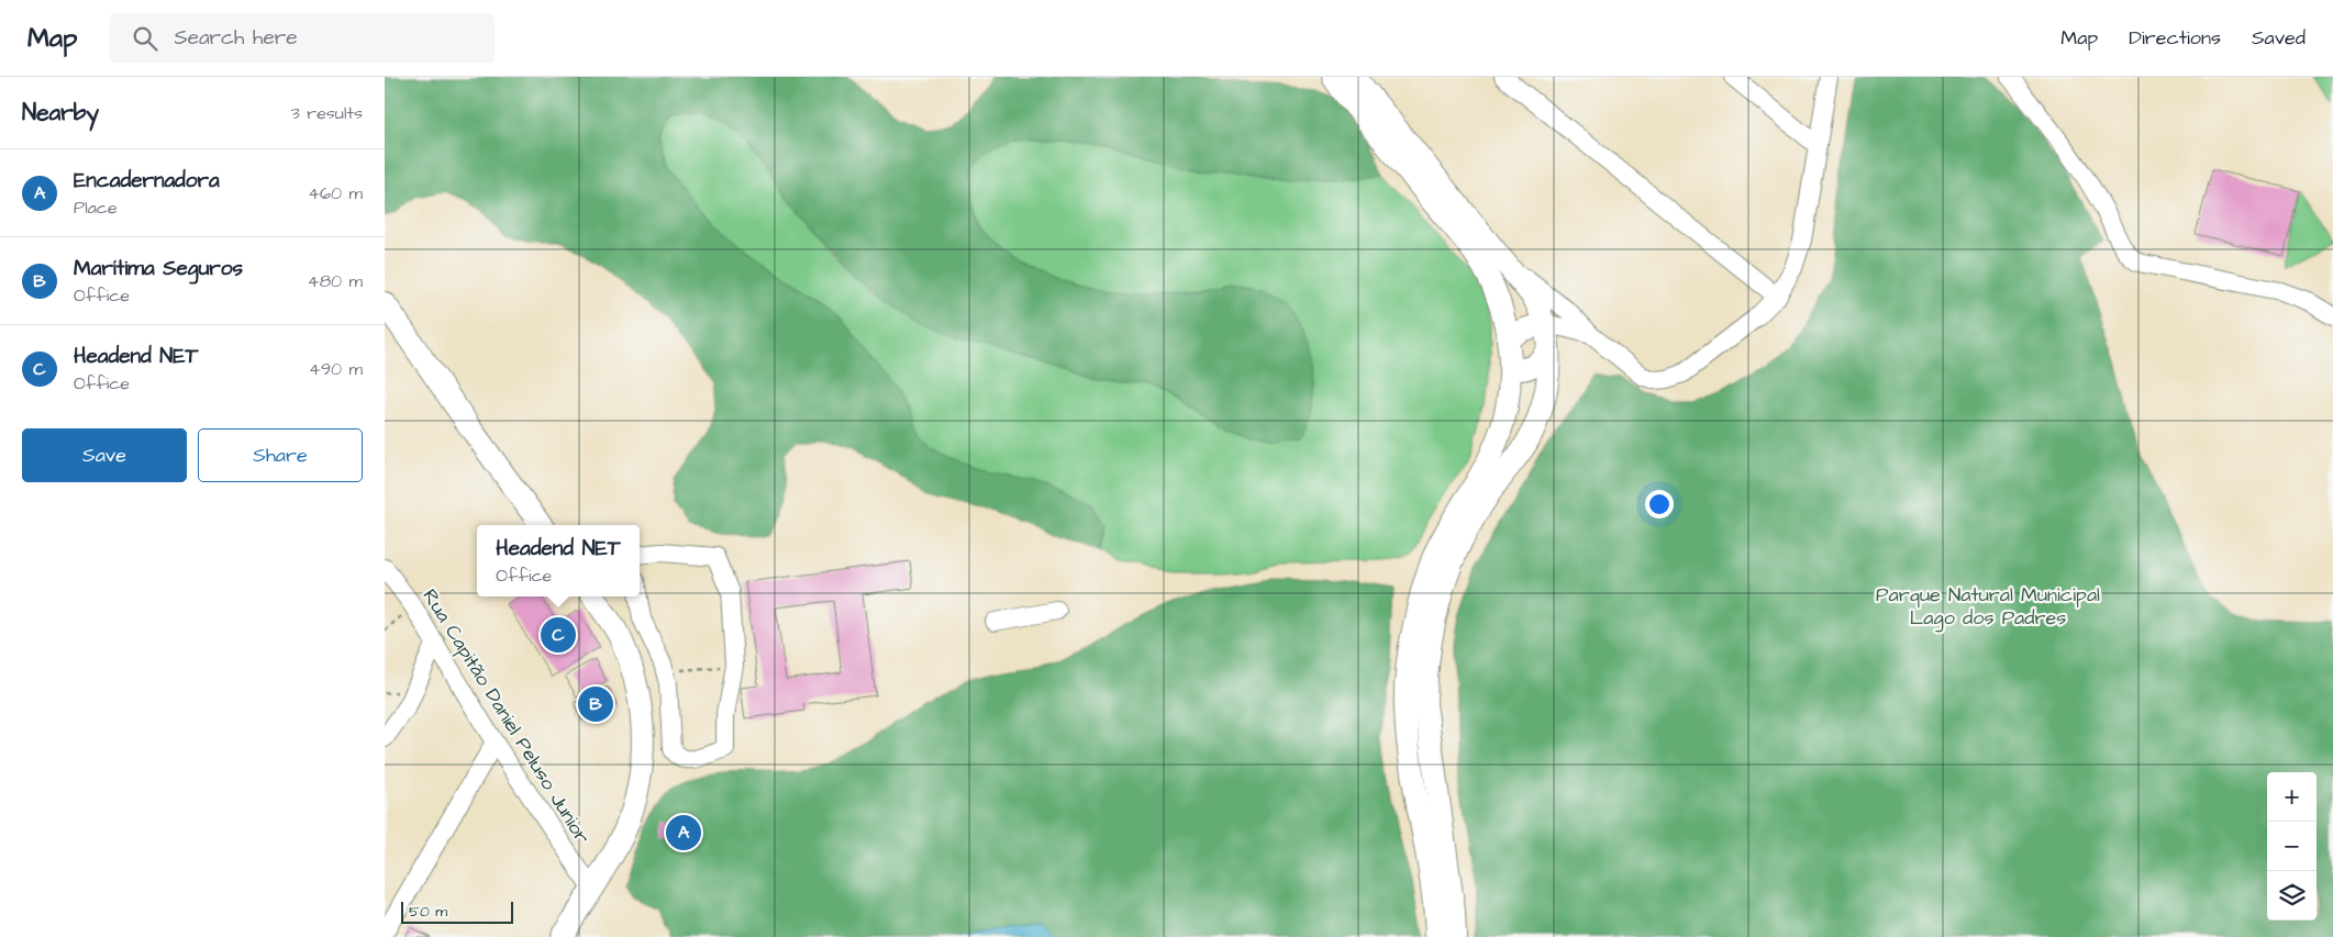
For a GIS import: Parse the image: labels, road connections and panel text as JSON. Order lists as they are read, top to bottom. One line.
{"streets":{"street":["Rua Capitão Daniel Peluso Junior"]},"parks":["Parque Natural Municipal Lago dos Padres"],"scale_bar":"50 m","page":{"header":"Map","search":"Search here","nav":["Map","Directions","Saved"],"heading":["Nearby","3 results"],"list":[{"mark":"A","name":"Encadernadora","note":"Place","value":"460 m"},{"mark":"B","name":"Marítima Seguros","note":"Office","value":"480 m"},{"mark":"C","name":"Headend NET","note":"Office","value":"490 m"}],"buttons":["Save","Share"],"popup":["Headend NET","Office"],"pins":["C","B","A"],"map_buttons":["+","−"],"scale":"50 m"}}
